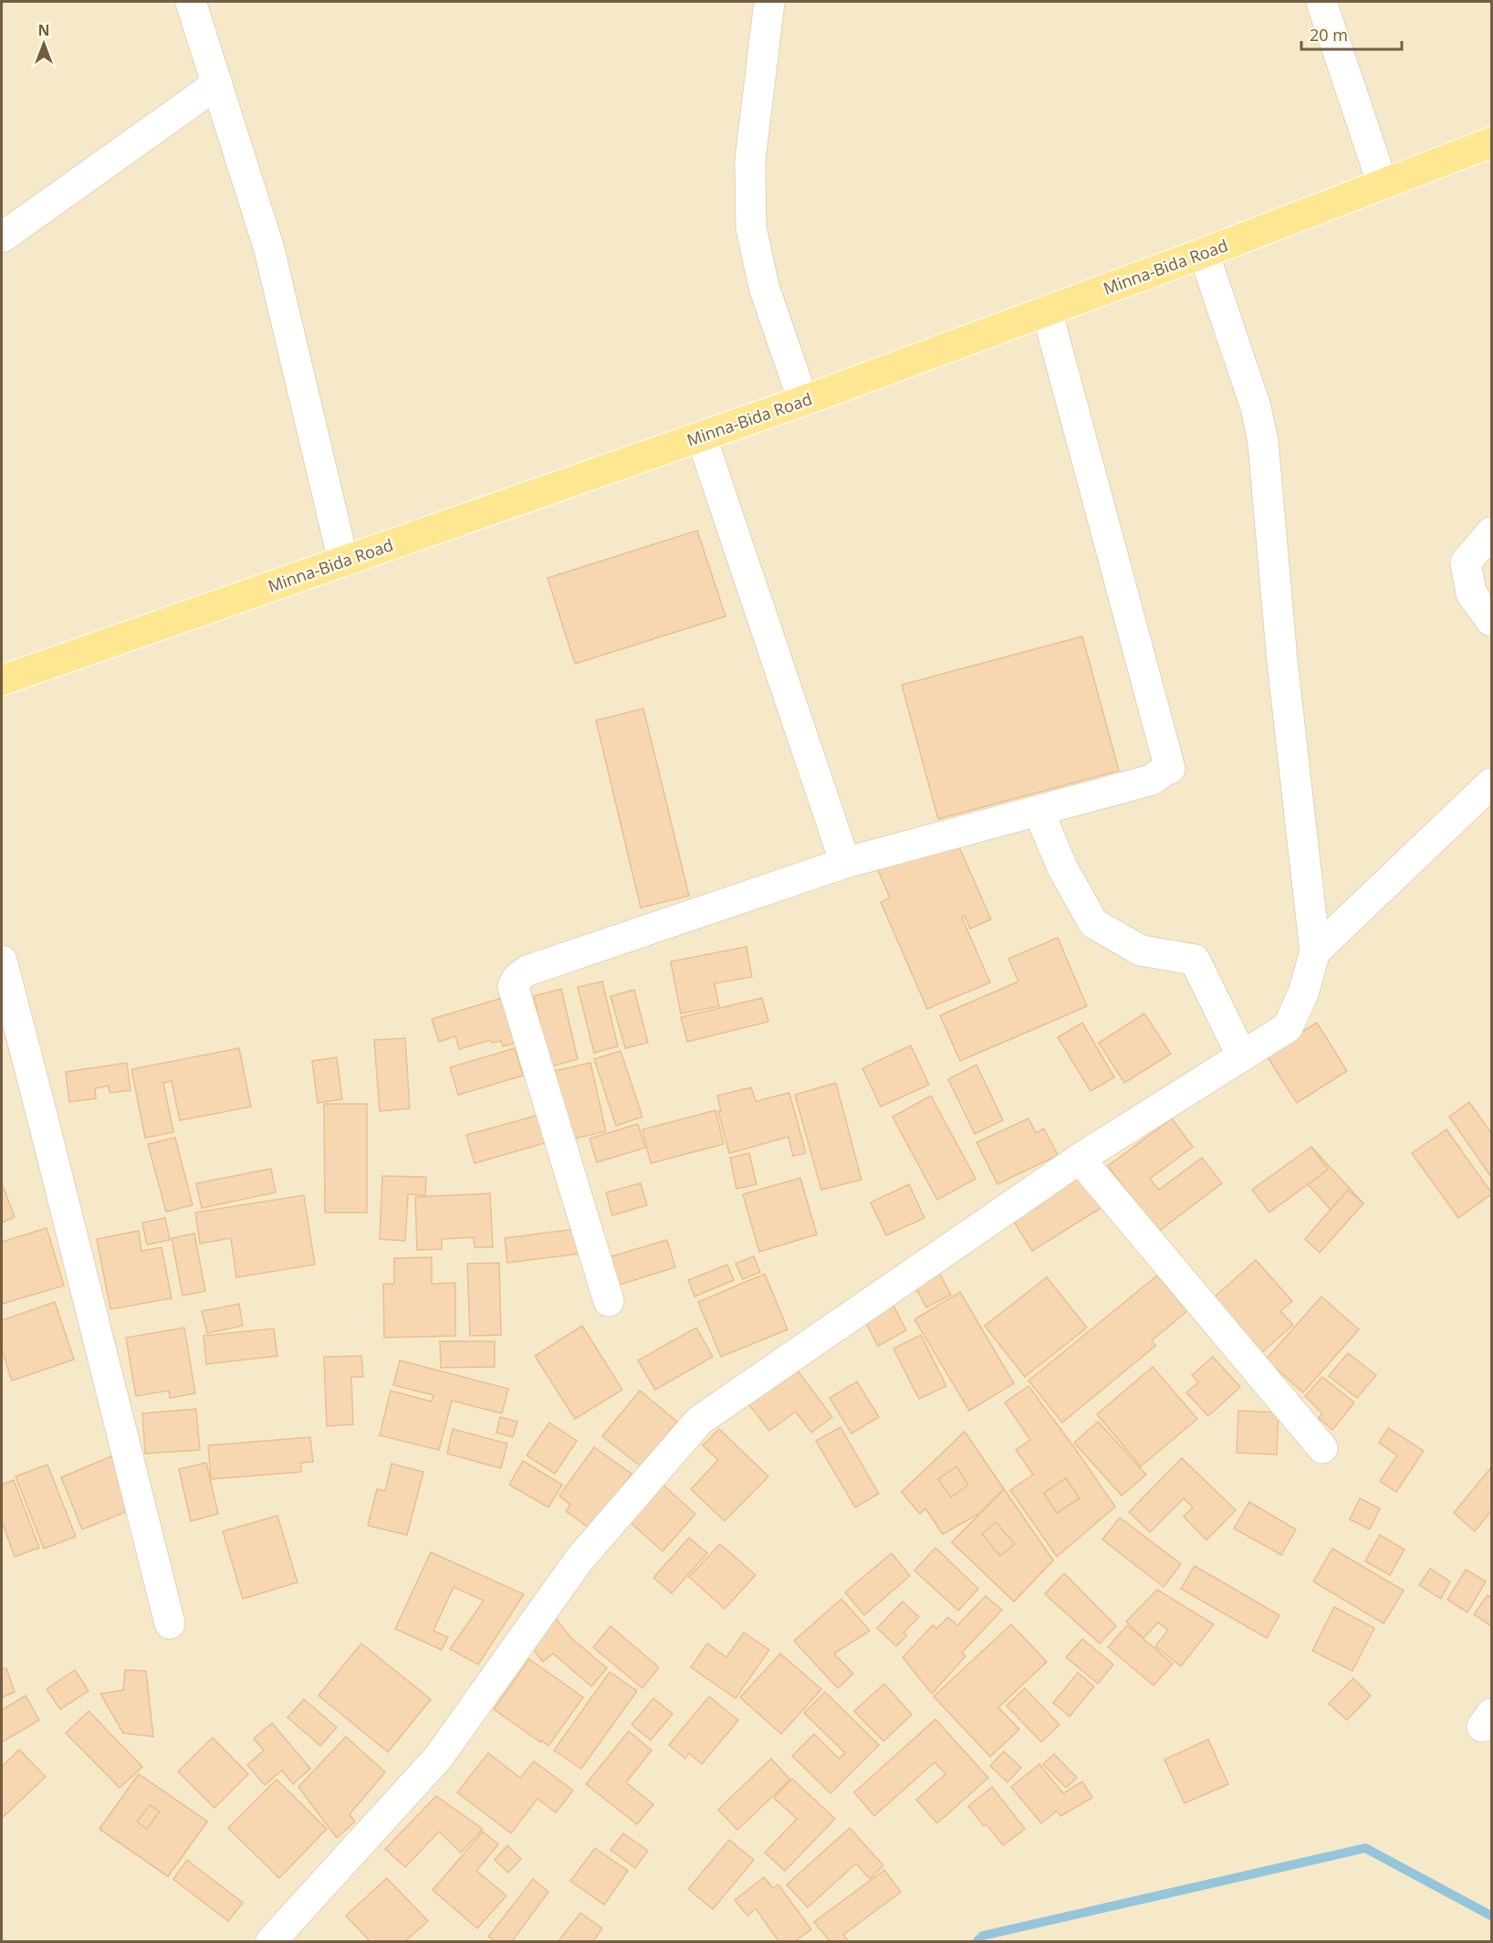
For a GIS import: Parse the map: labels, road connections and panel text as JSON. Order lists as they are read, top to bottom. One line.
{"streets":{"main road":["Minna-Bida Road"]},"scale_bar":"20 m","north":"top"}
